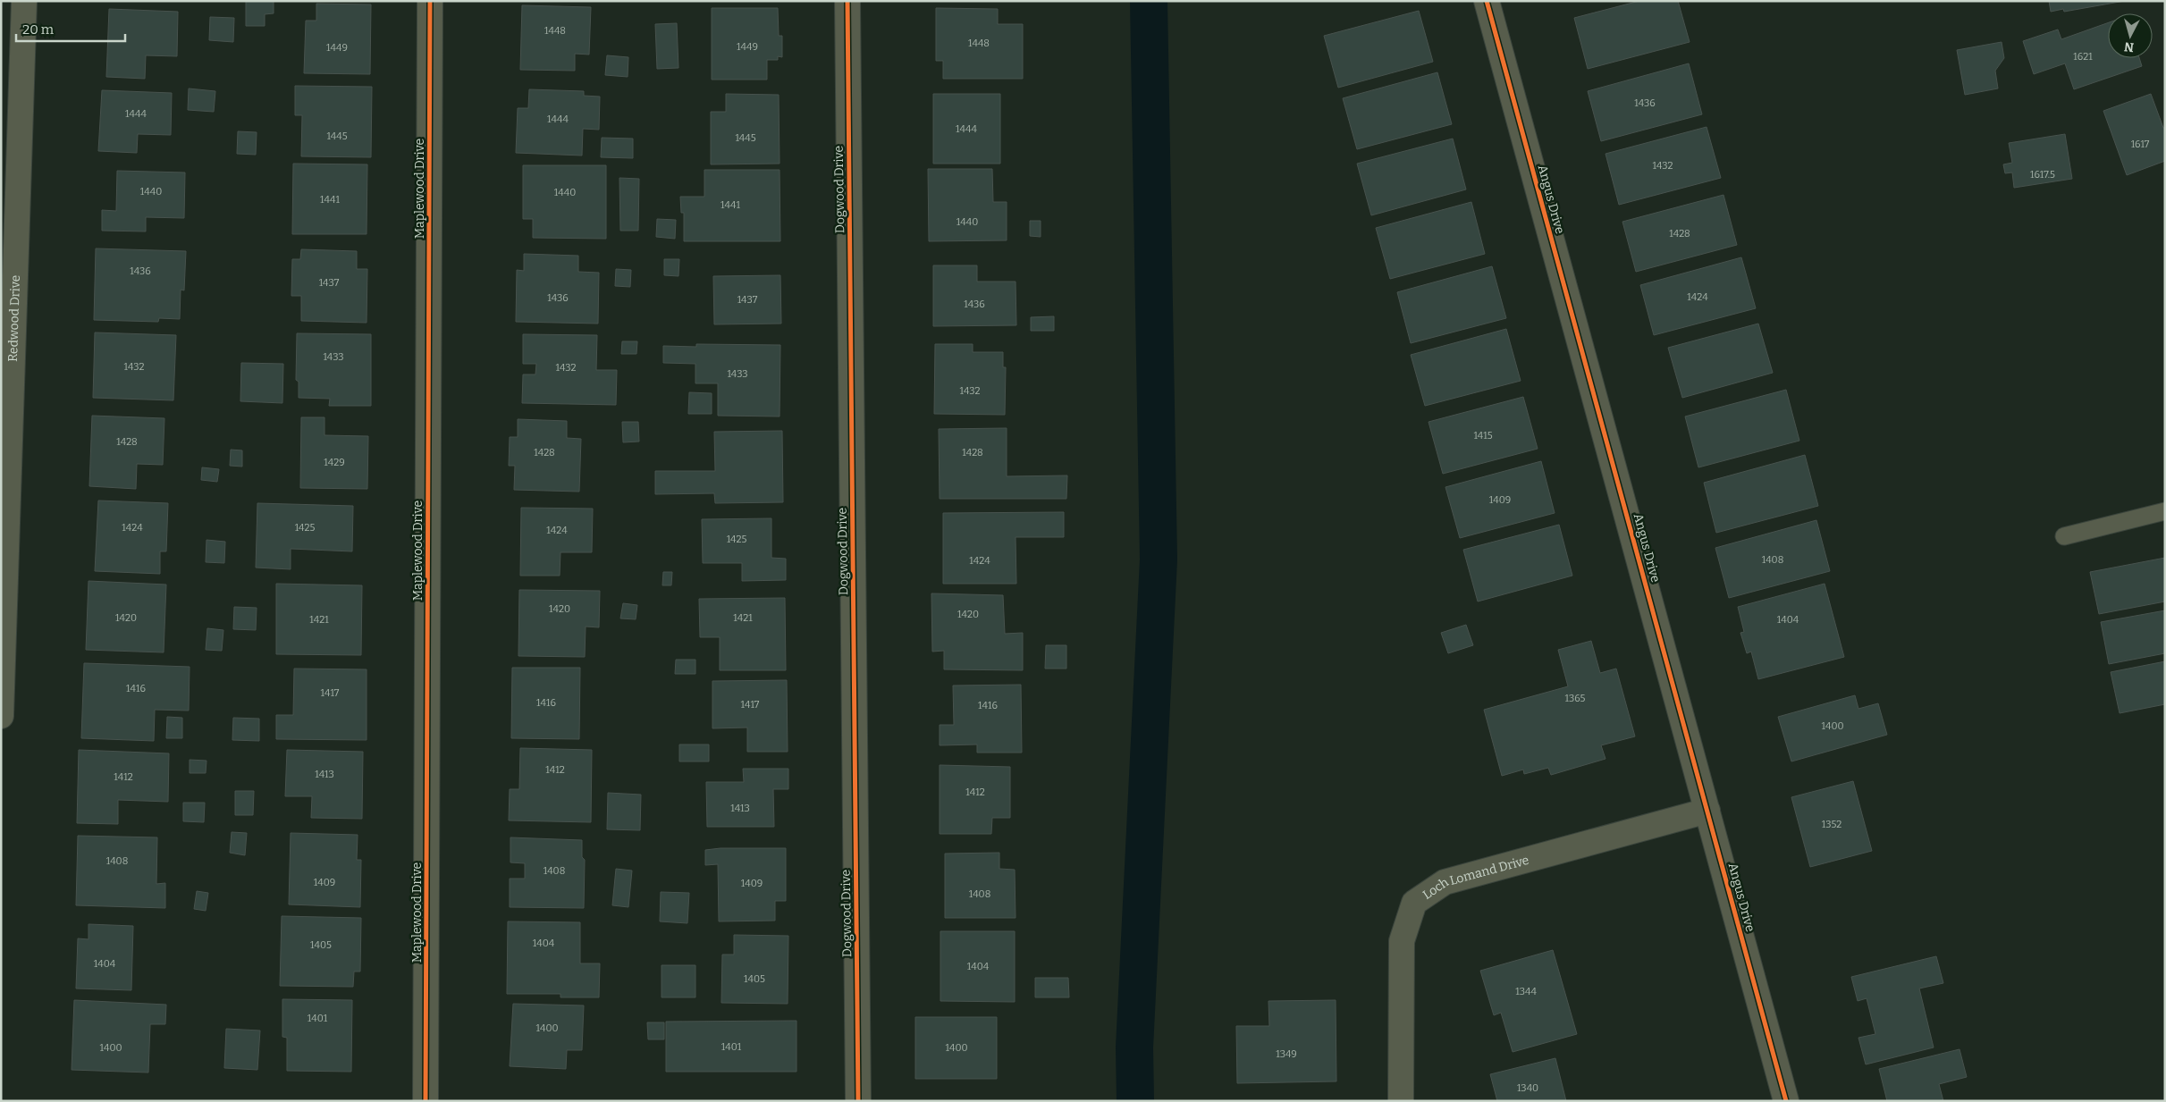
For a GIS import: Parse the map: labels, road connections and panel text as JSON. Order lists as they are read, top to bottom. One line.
{"streets":{"street":["Maplewood Drive","Dogwood Drive","Angus Drive","Redwood Drive","Loch Lomand Drive"]},"crossings":[["Angus Drive","Loch Lomand Drive"]],"house_numbers":["1448","1448","1449","1449","1621","1436","1444","1444","1444","1445","1445","1617","1432","1617.5","1440","1440","1441","1441","1440","1428","1436","1437","1424","1436","1437","1436","1433","1432","1432","1433","1432","1415","1428","1428","1428","1429","1409","1424","1425","1424","1425","1408","1424","1420","1420","1420","1421","1421","1404","1416","1417","1365","1416","1417","1416","1400","1412","1413","1412","1412","1413","1352","1408","1408","1409","1409","1408","1404","1405","1404","1404","1405","1344","1401","1400","1401","1400","1400","1349","1340"],"scale_bar":"20 m","north":"bottom"}
